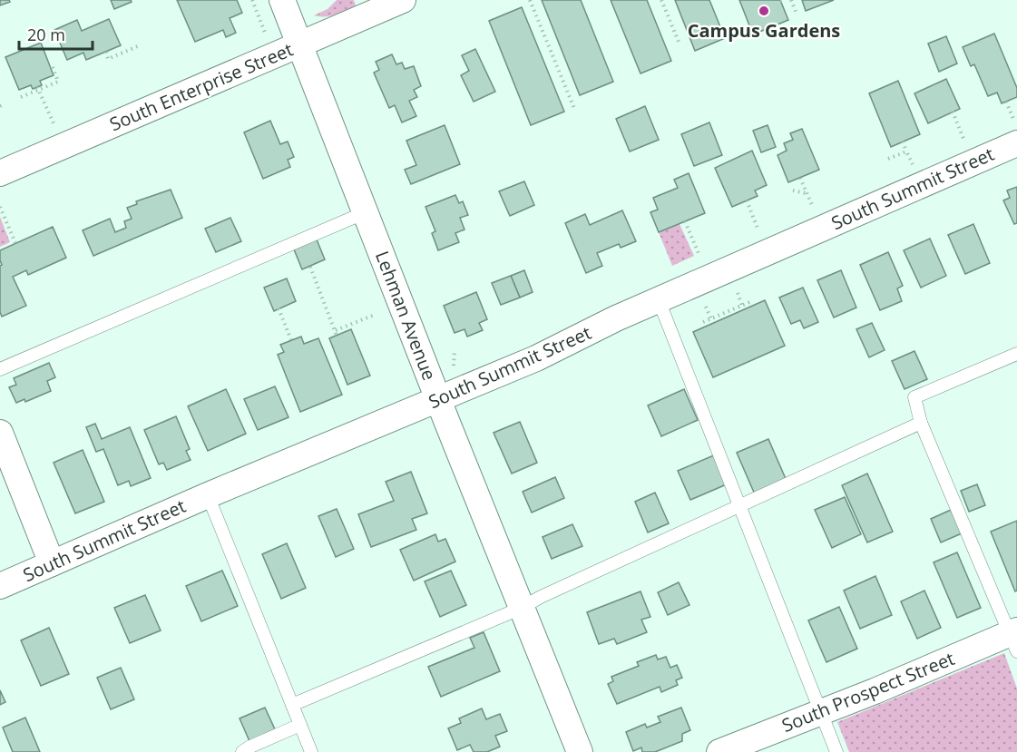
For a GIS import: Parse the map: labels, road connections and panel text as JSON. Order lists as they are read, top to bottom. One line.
{"streets":{"street":["South Enterprise Street","South Summit Street","Lehman Avenue","South Prospect Street"]},"crossings":[["South Enterprise Street","Lehman Avenue"],["South Summit Street","Lehman Avenue"]],"places":["Campus Gardens"],"scale_bar":"20 m"}
